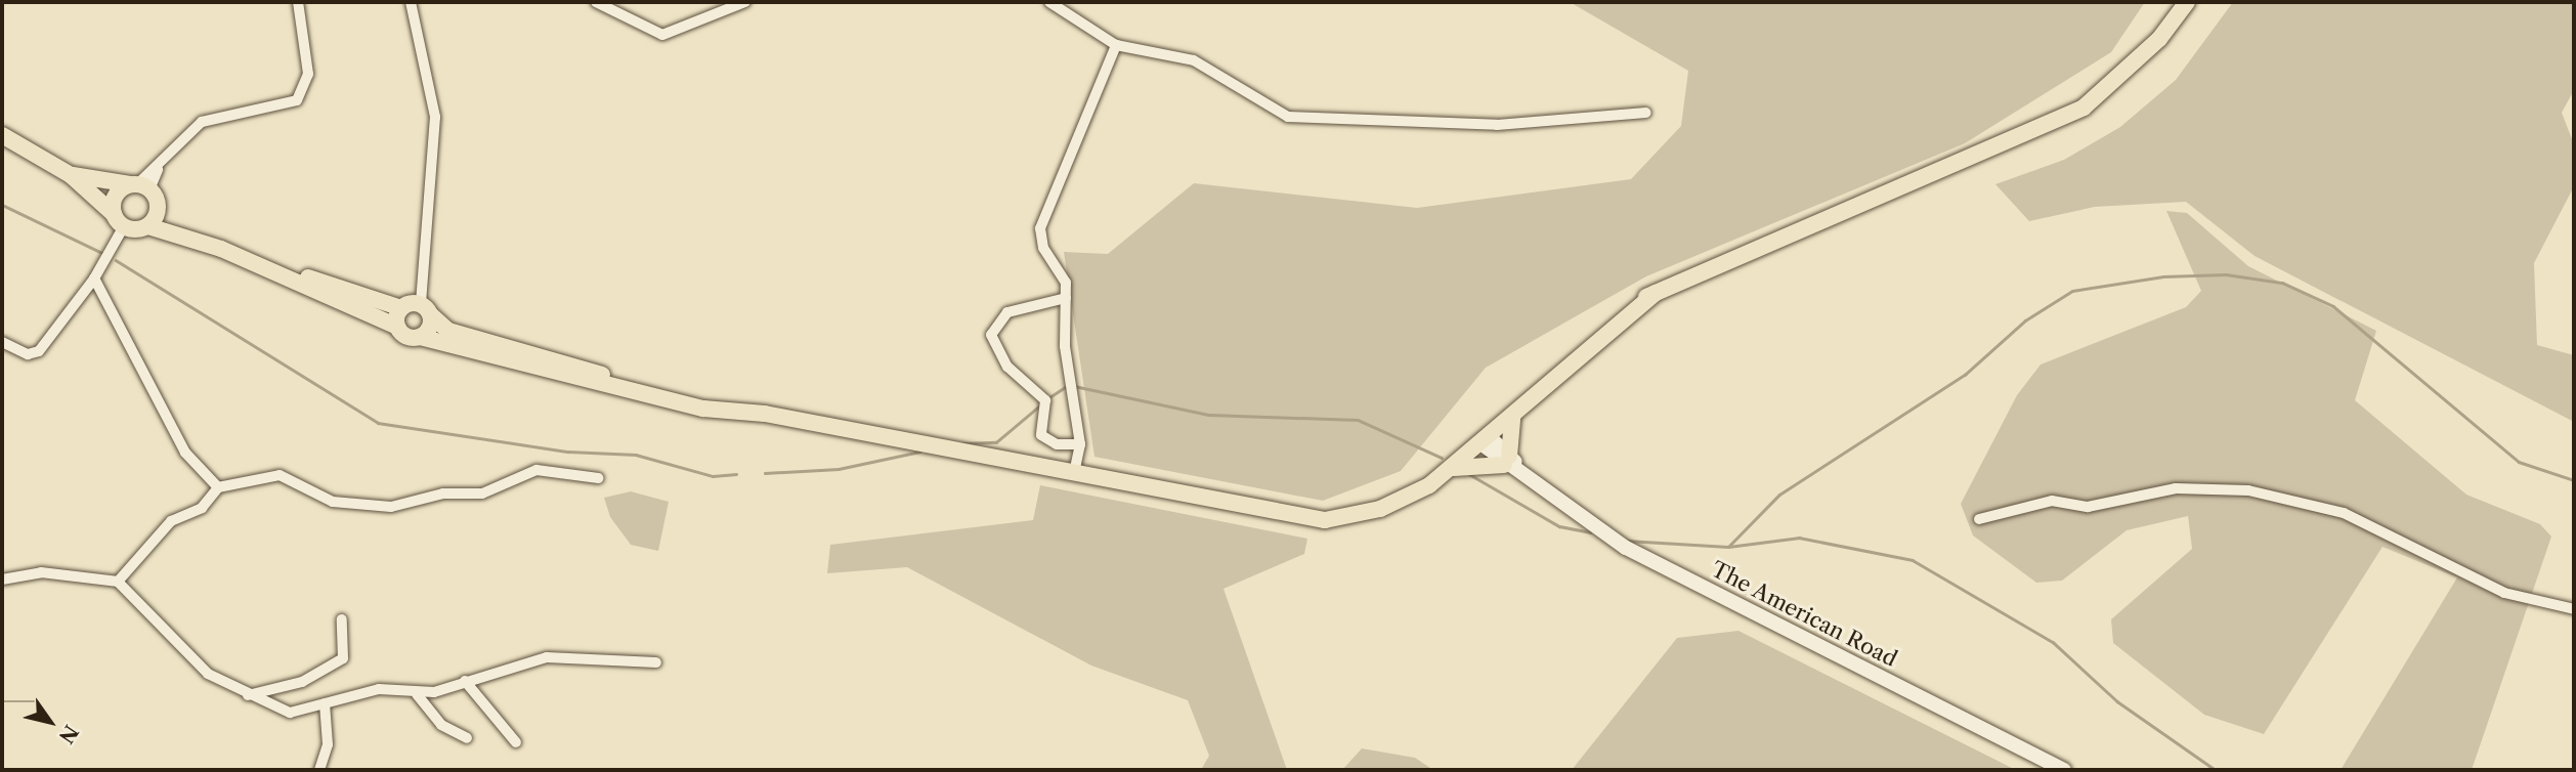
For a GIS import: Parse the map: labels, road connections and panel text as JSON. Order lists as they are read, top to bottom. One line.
{"streets":{"main road":["The American Road"]},"north":"bottom right"}
